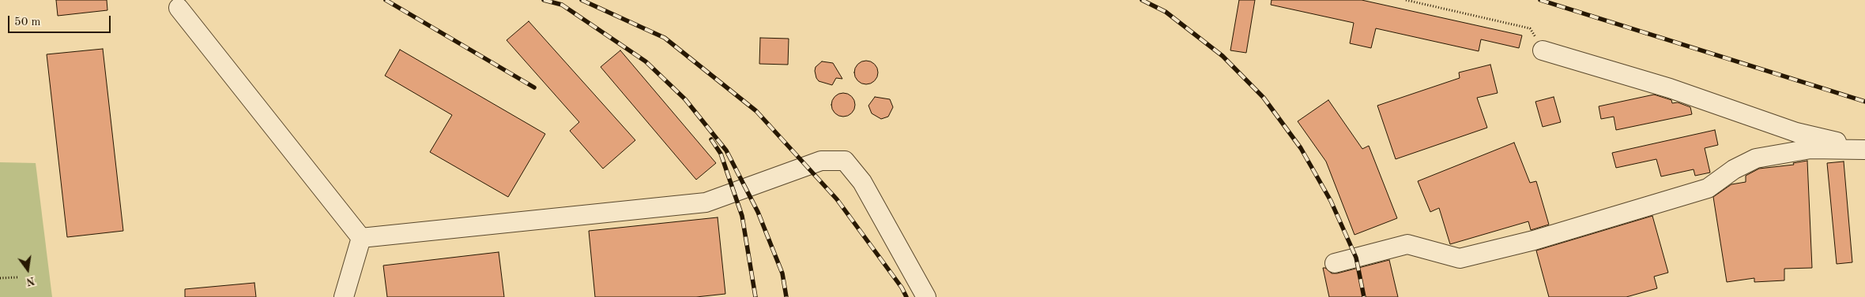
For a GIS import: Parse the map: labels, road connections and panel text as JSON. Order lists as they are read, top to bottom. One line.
{"scale_bar":"50 m","north":"bottom"}
